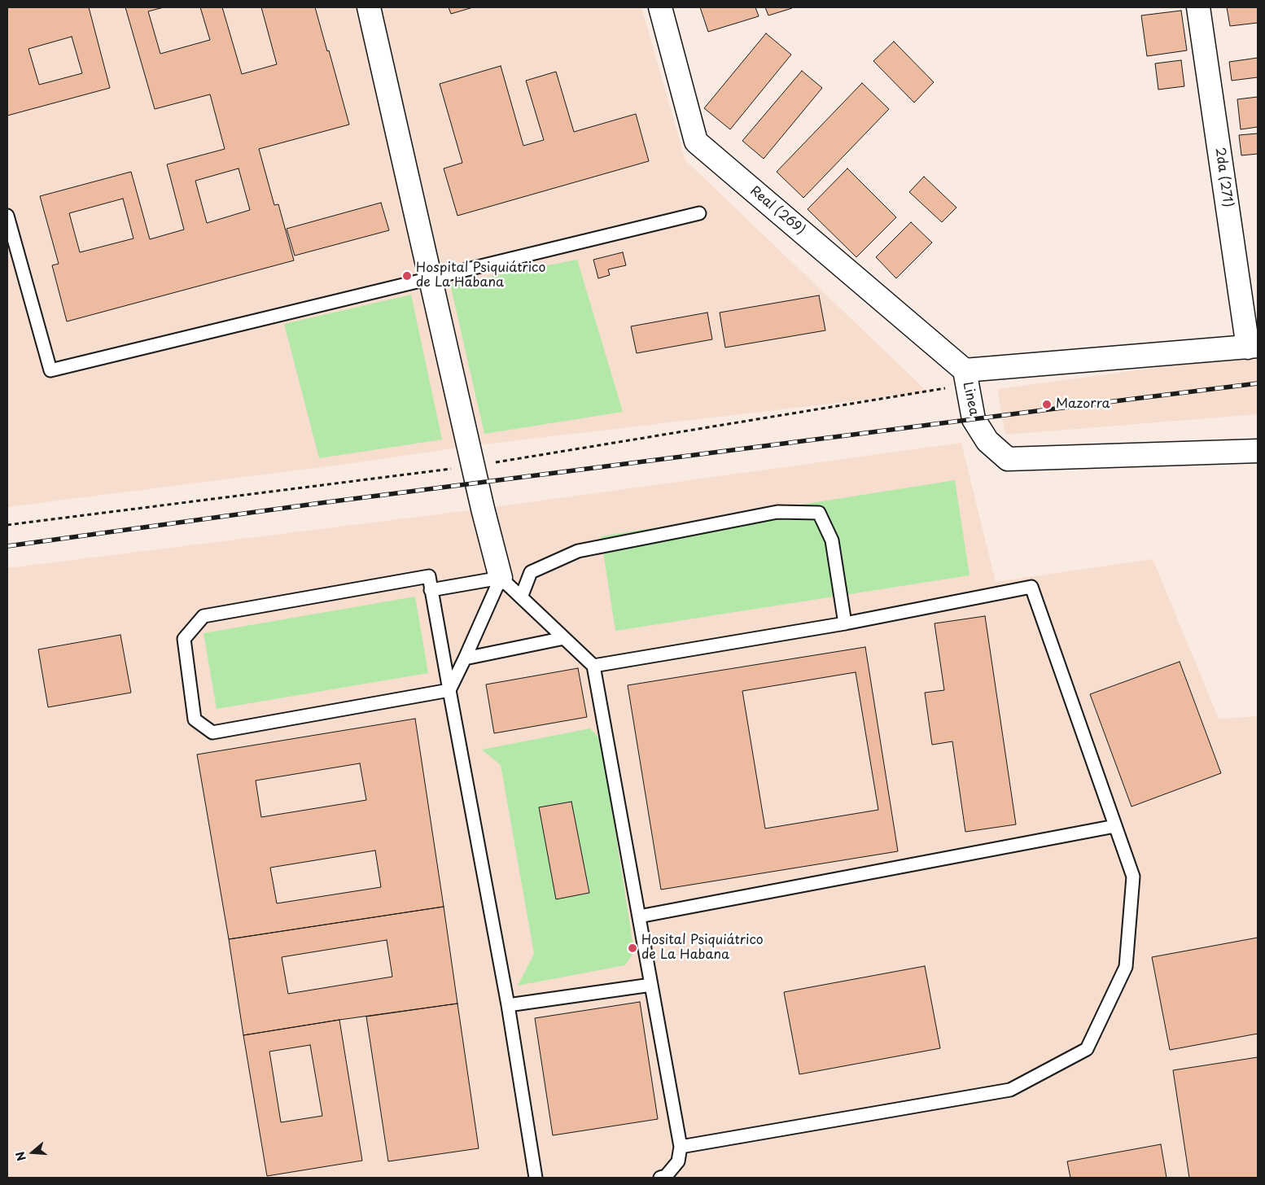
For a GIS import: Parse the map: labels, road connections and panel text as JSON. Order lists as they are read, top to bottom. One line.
{"streets":{"street":["2da (271)","Real (269)","Linea"]},"crossings":[["2da (271)","Linea"],["Real (269)","Linea"]],"places":["Hospital Psiquiátrico de La Habana","Mazorra","Hosital Psiquiátrico de La Habana"],"north":"left"}
